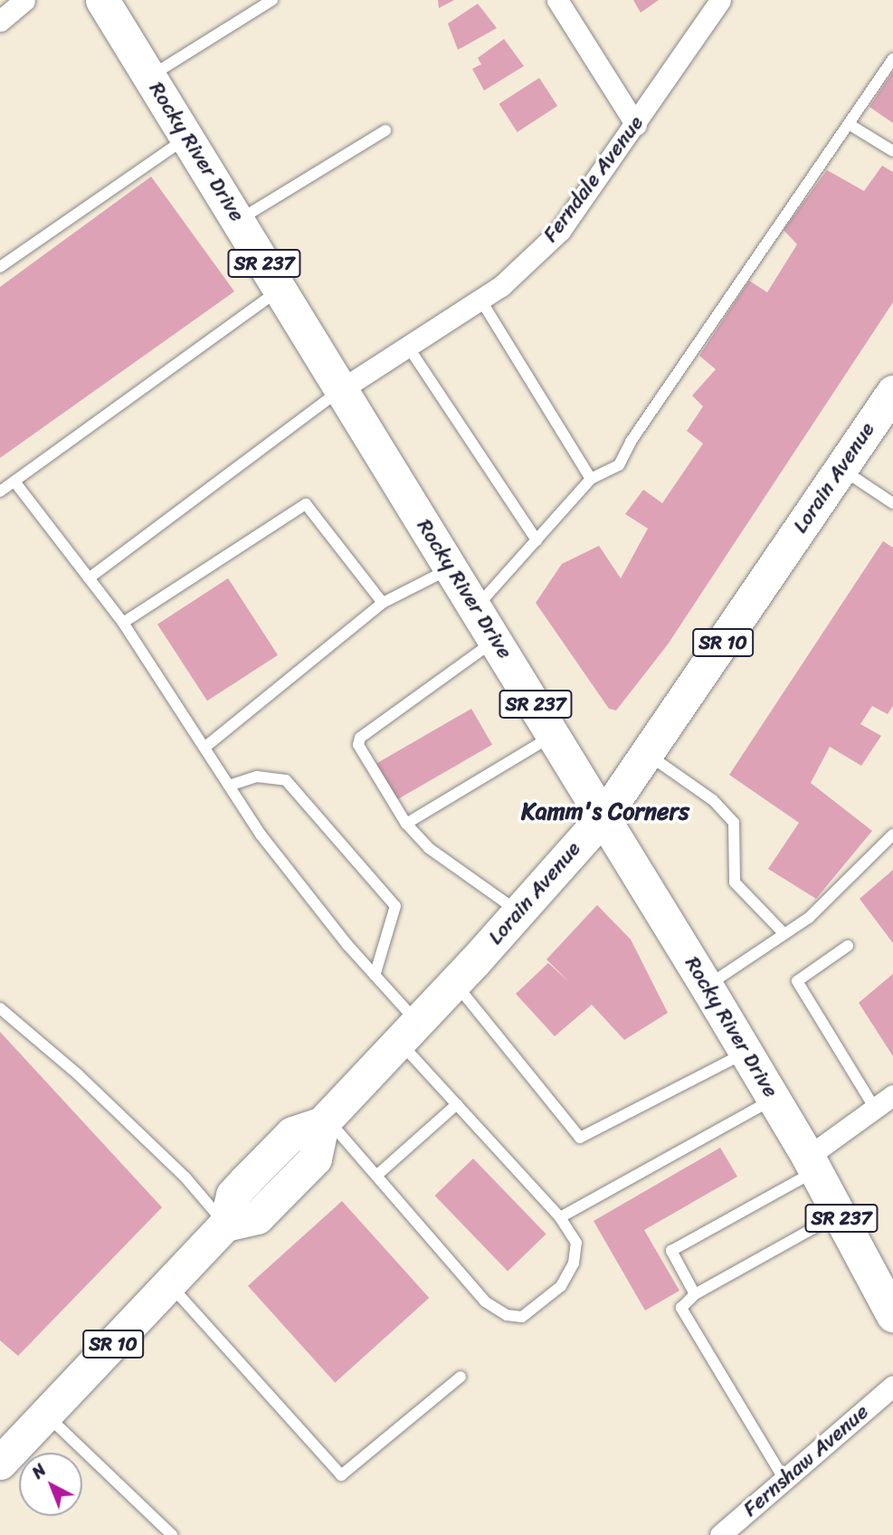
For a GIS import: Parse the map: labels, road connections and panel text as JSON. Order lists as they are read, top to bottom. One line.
{"streets":{"main road":["Rocky River Drive","SR 237","Lorain Avenue","SR 10"],"street":["Ferndale Avenue","Fernshaw Avenue"]},"crossings":[["Rocky River Drive","Ferndale Avenue"],["Rocky River Drive","Lorain Avenue"]],"districts":["Kamm's Corners"],"north":"top left"}
